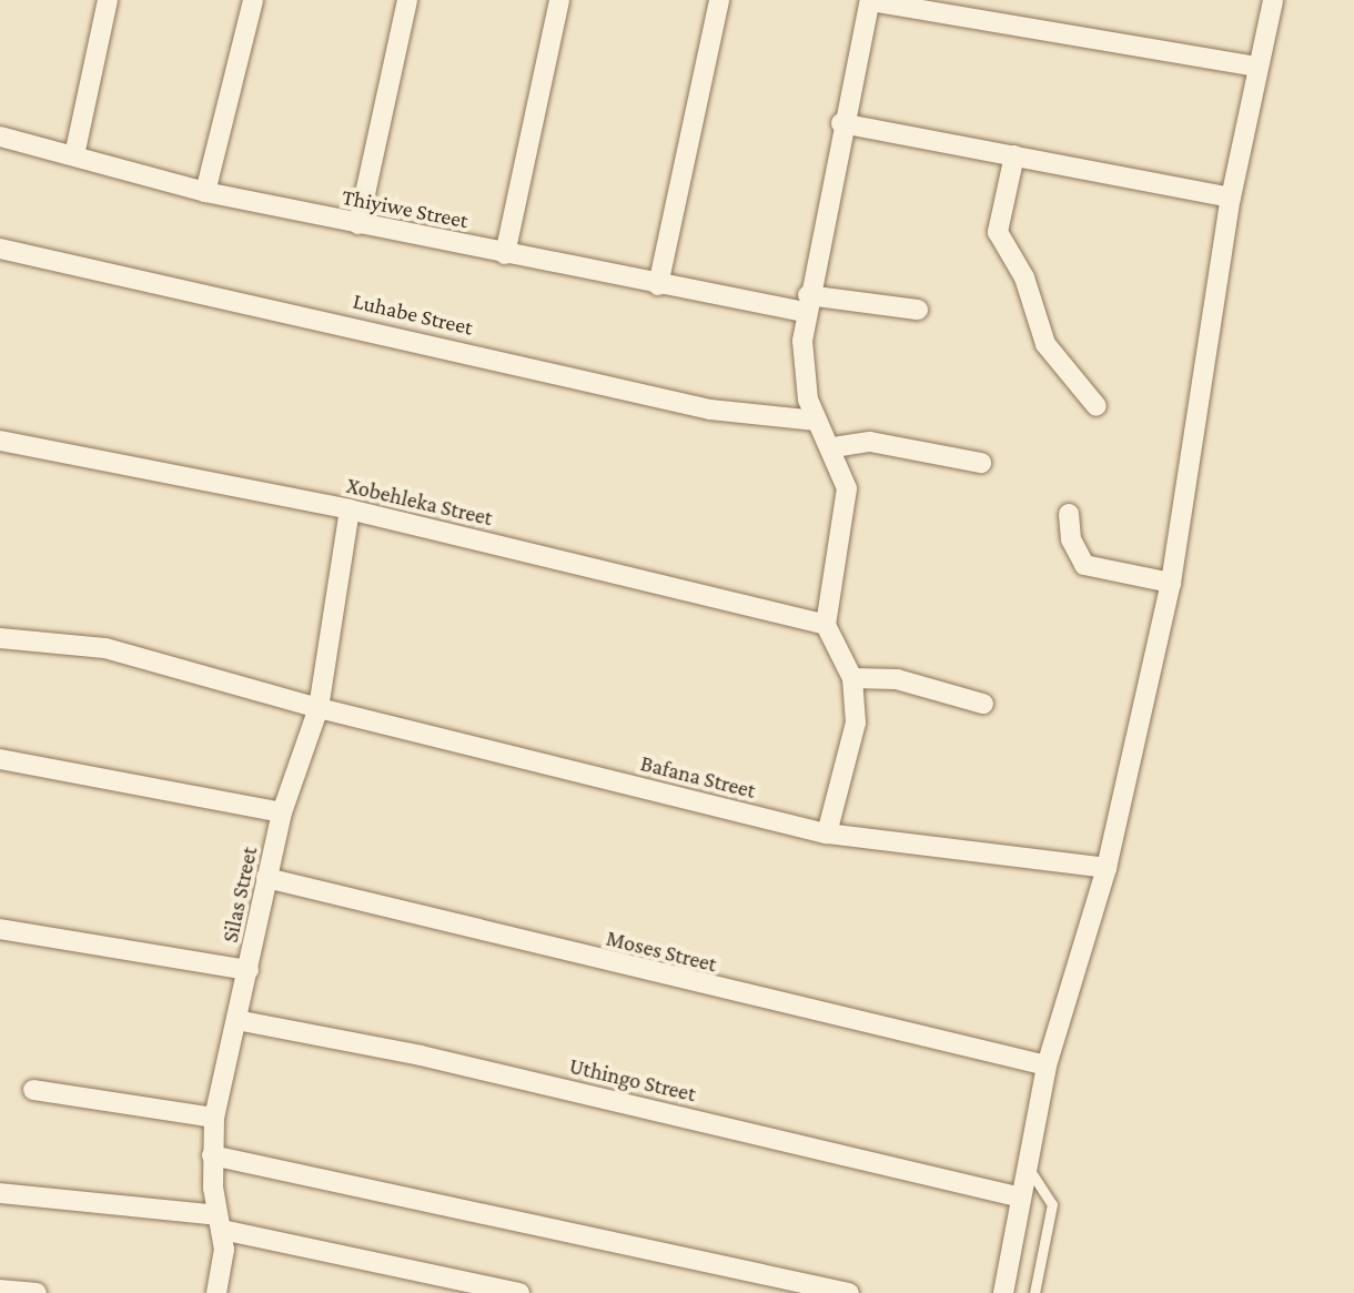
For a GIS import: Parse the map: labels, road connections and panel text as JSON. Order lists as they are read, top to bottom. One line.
{"streets":{"street":["Thiyiwe Street","Luhabe Street","Xobehleka Street","Bafana Street","Silas Street","Moses Street","Uthingo Street"]},"crossings":[["Xobehleka Street","Silas Street"],["Bafana Street","Silas Street"],["Silas Street","Moses Street"],["Silas Street","Uthingo Street"]]}
